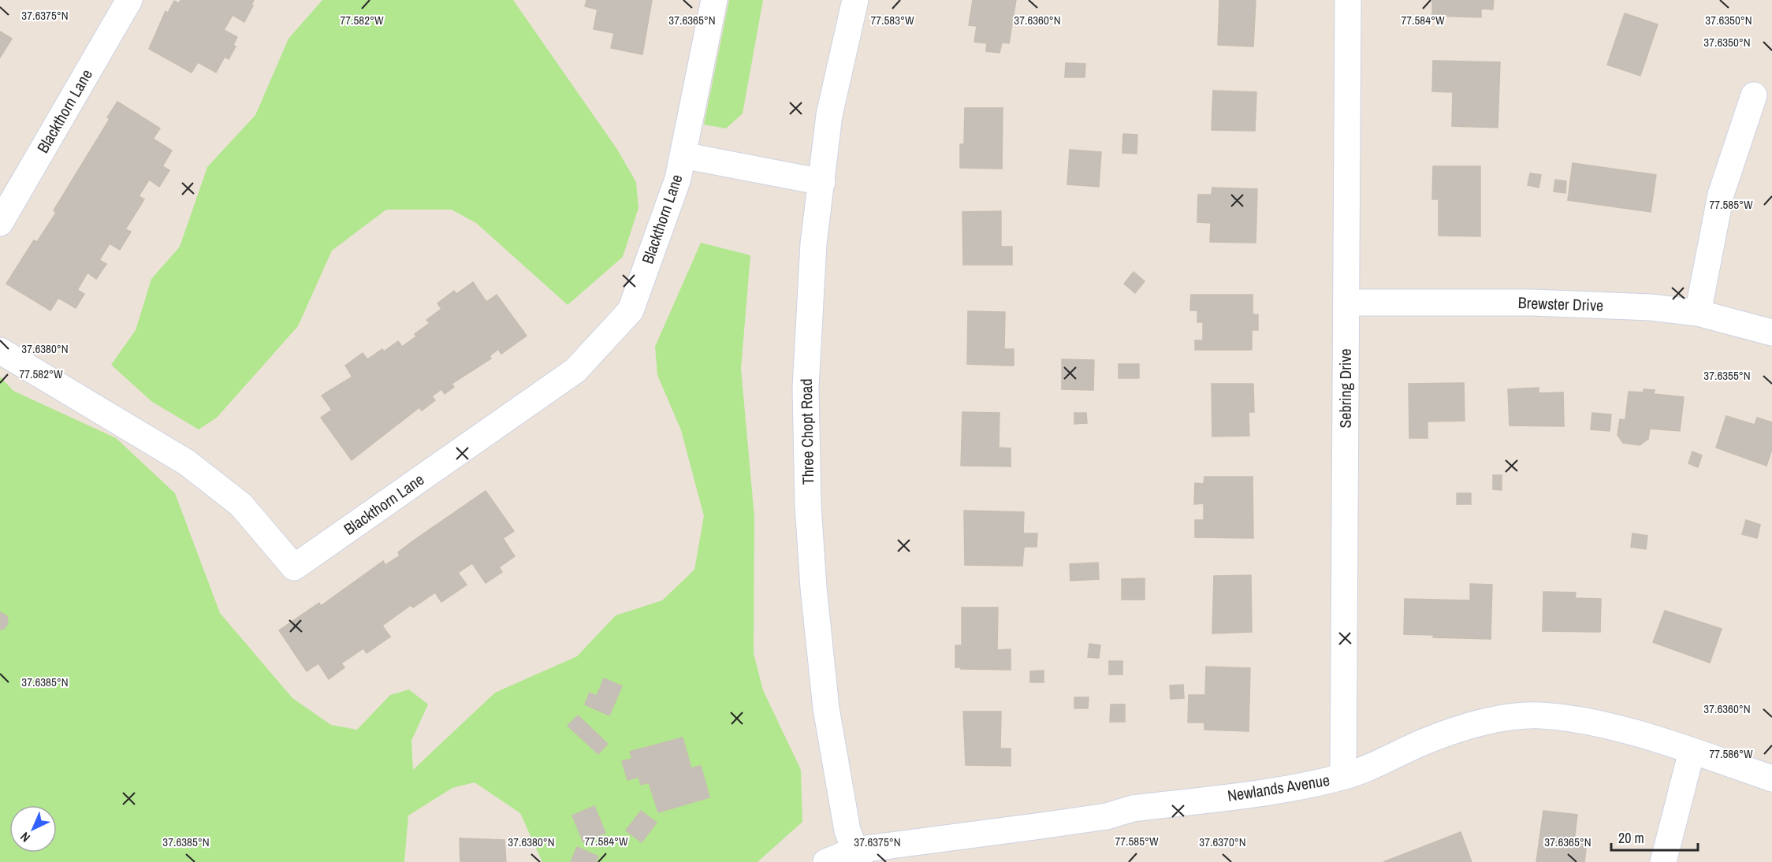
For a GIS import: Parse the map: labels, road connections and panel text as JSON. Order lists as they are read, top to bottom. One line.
{"streets":{"street":["Blackthorn Lane","Brewster Drive","Sebring Drive","Three Chopt Road","Newlands Avenue"]},"crossings":[["Blackthorn Lane","Three Chopt Road"],["Brewster Drive","Sebring Drive"],["Sebring Drive","Newlands Avenue"],["Three Chopt Road","Newlands Avenue"]],"scale_bar":"20 m","north":"bottom left","coordinates":["37.6375°N","37.6350°N","37.6365°N","37.6360°N","77.582°W","77.583°W","77.584°W","77.585°W","37.6380°N","37.6355°N","37.6385°N","77.586°W","37.6370°N"]}
